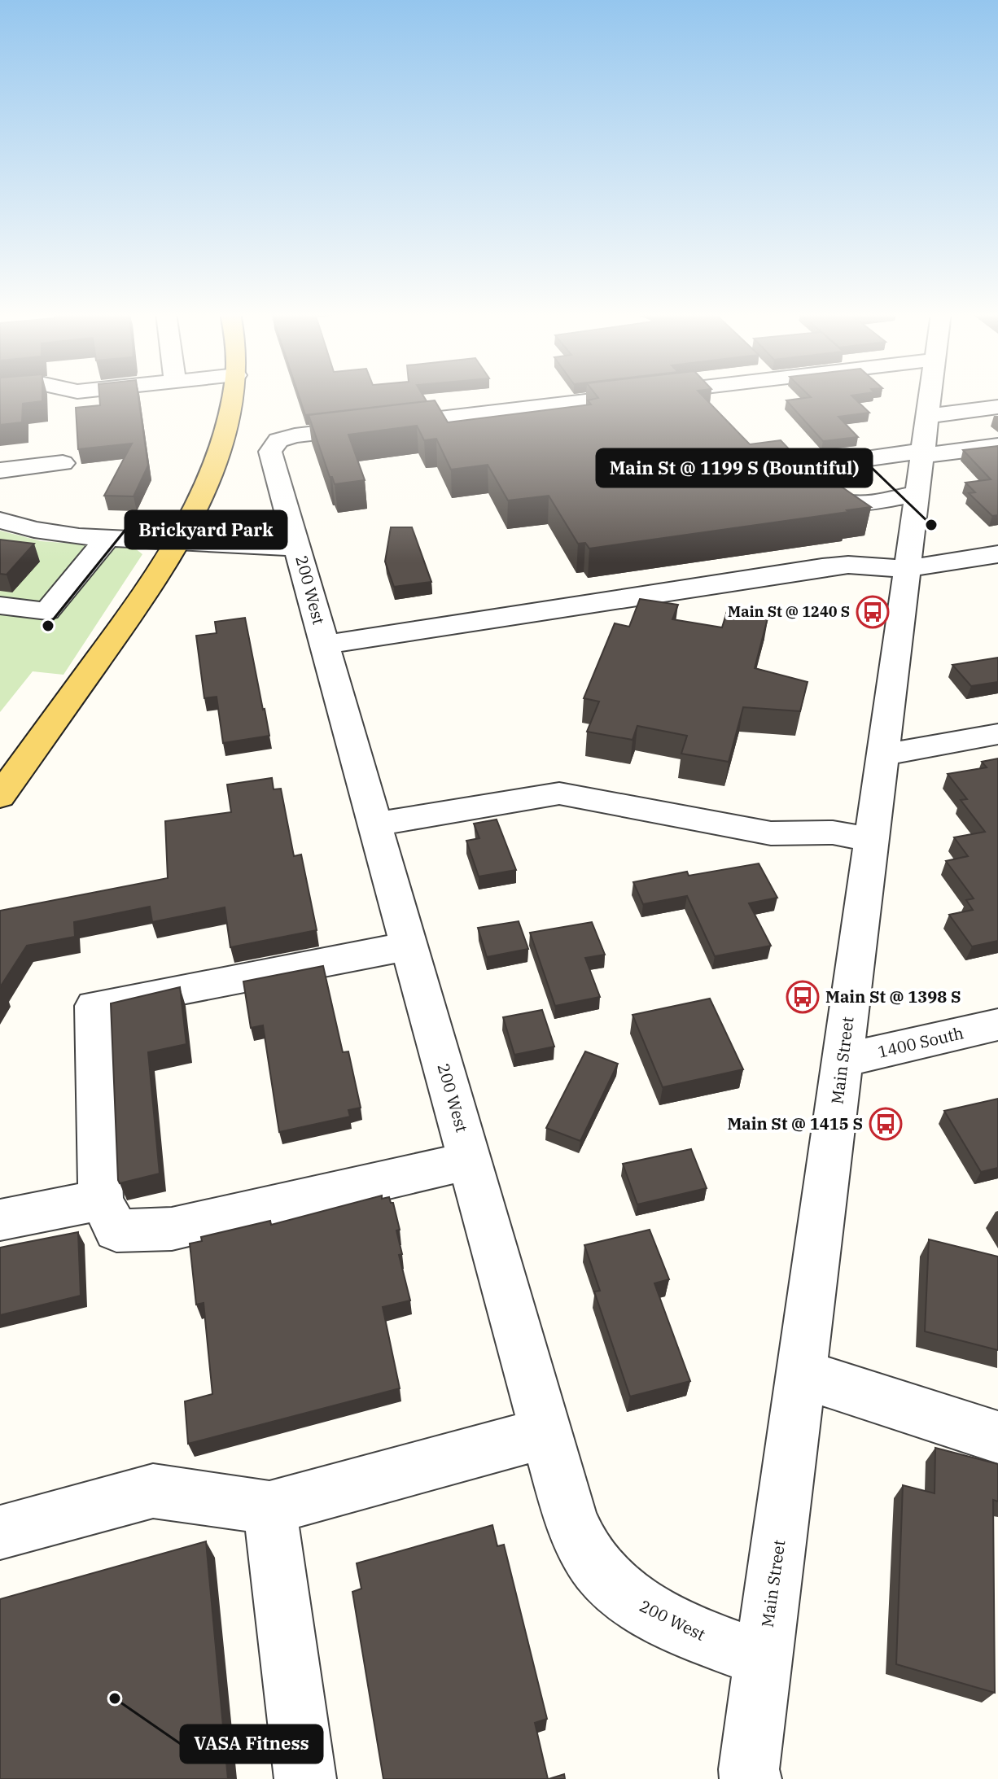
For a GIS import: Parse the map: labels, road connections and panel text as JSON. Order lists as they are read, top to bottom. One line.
{"streets":{"street":["200 West","1400 South","Main Street"]},"crossings":[["200 West","Main Street"],["1400 South","Main Street"]],"places":{"other":["Main St @ 1199 S (Bountiful)","Brickyard Park","VASA Fitness"],"bus stop":["Main St @ 1240 S","Main St @ 1398 S","Main St @ 1415 S"]}}
